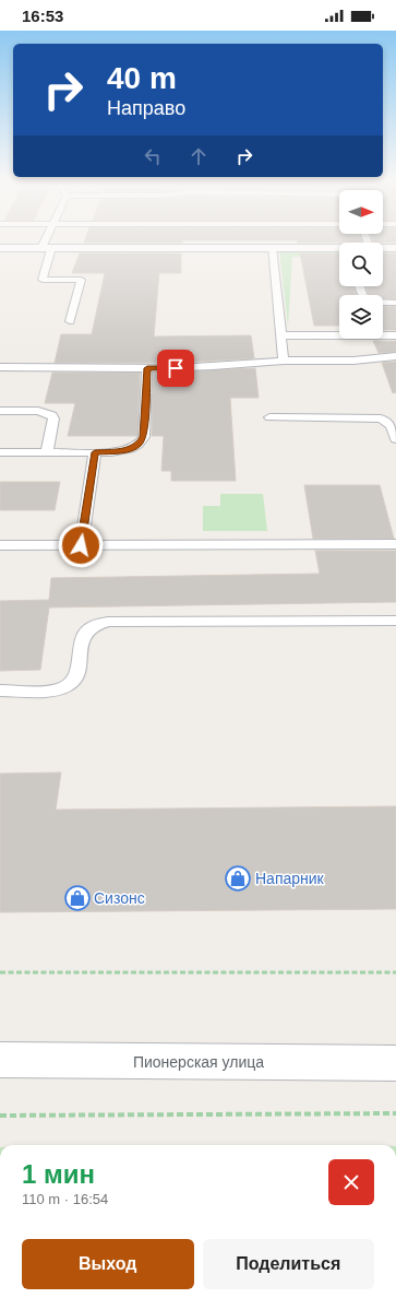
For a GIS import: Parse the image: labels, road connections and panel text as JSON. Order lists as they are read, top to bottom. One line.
{"streets":{"street":["Пионерская улица"]},"places":{"shop":["Напарник","Сизонс"]},"north":"right","page":{"status":"16:53","turn":["40 m","Направо"],"heading":["1 мин","110 m · 16:54"],"buttons":["Выход","Поделиться"]}}
